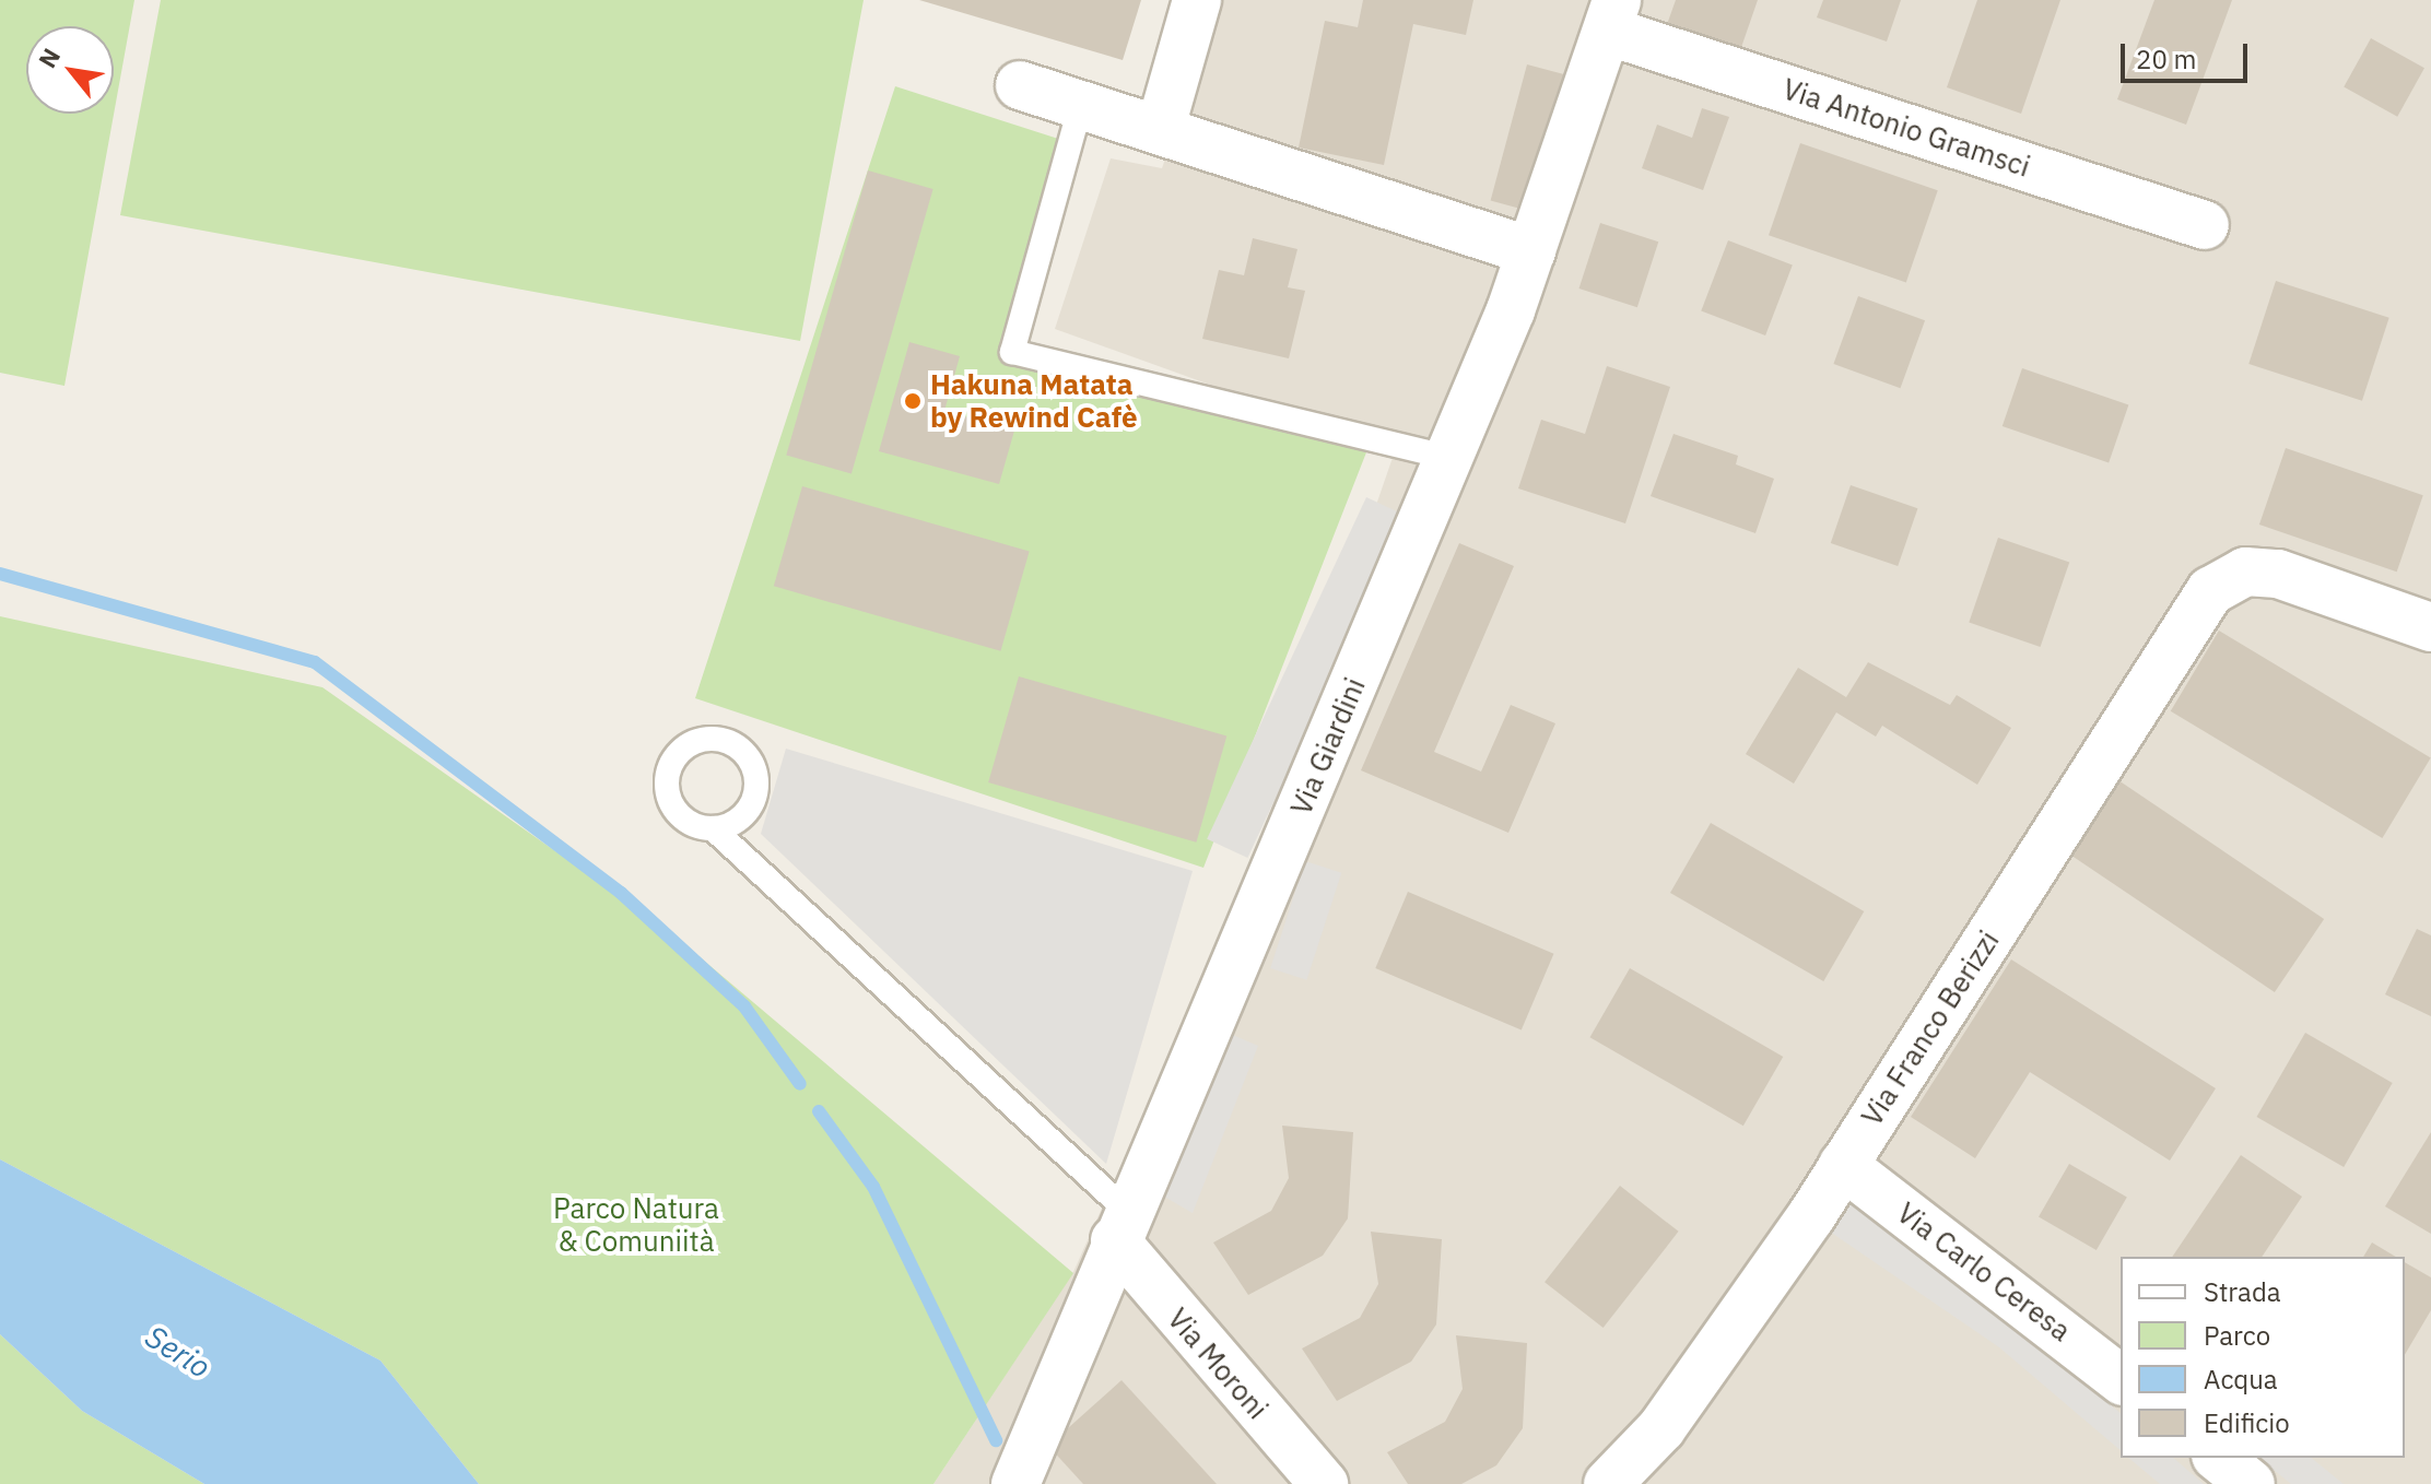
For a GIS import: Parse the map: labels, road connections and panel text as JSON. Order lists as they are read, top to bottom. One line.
{"streets":{"street":["Via Antonio Gramsci","Via Giardini","Via Franco Berizzi","Via Carlo Ceresa","Via Moroni"]},"crossings":[["Via Antonio Gramsci","Via Giardini"],["Via Giardini","Via Moroni"],["Via Franco Berizzi","Via Carlo Ceresa"]],"water":["Serio"],"parks":["Parco Natura & Comuniità"],"places":["Hakuna Matata by Rewind Cafè"],"legend":["Strada","Parco","Acqua","Edificio"],"scale_bar":"20 m","north":"top left"}
